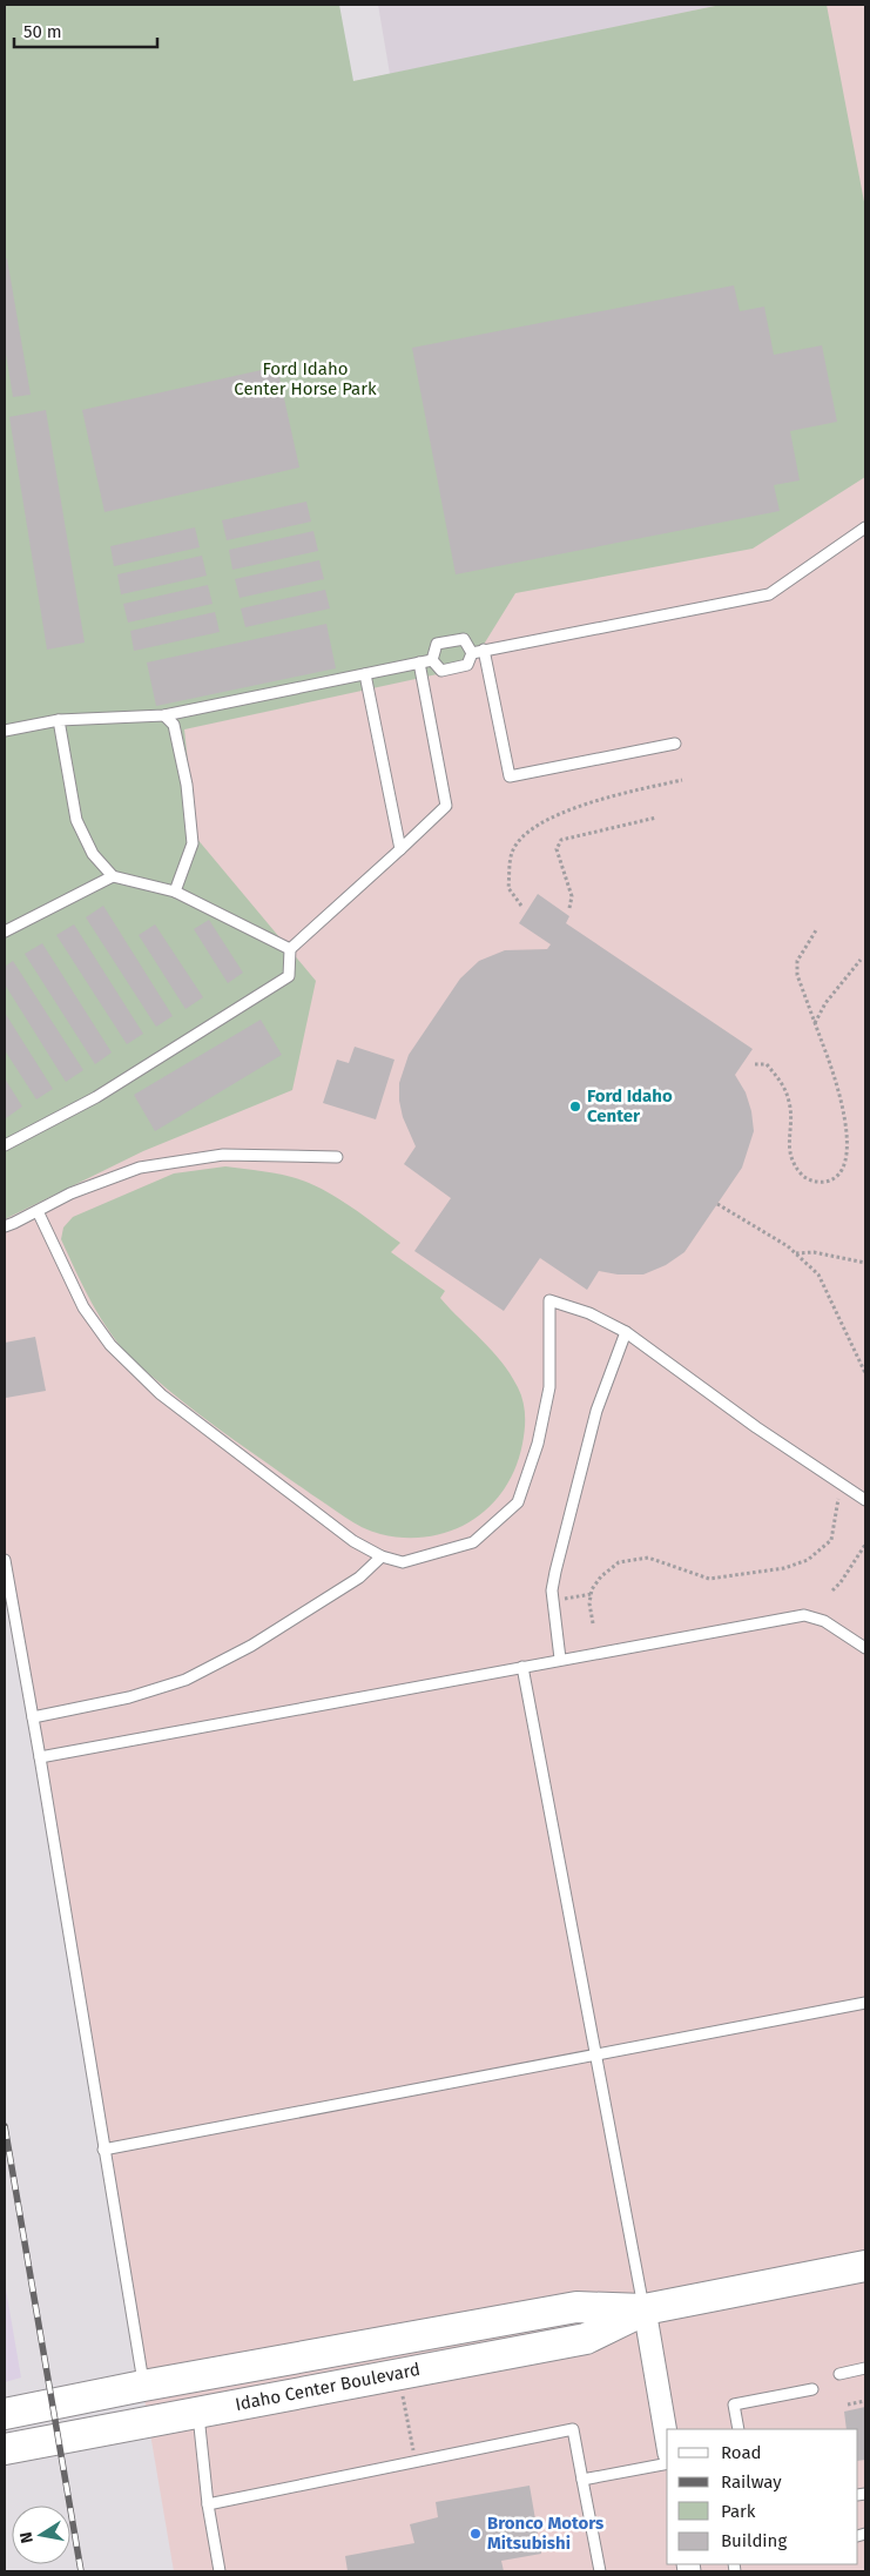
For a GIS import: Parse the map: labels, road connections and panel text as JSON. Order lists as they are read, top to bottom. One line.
{"streets":{"main road":["Idaho Center Boulevard"]},"parks":["Ford Idaho Center Horse Park"],"places":["Ford Idaho Center","Bronco Motors Mitsubishi"],"legend":["Road","Railway","Park","Building"],"scale_bar":"50 m","north":"left"}
